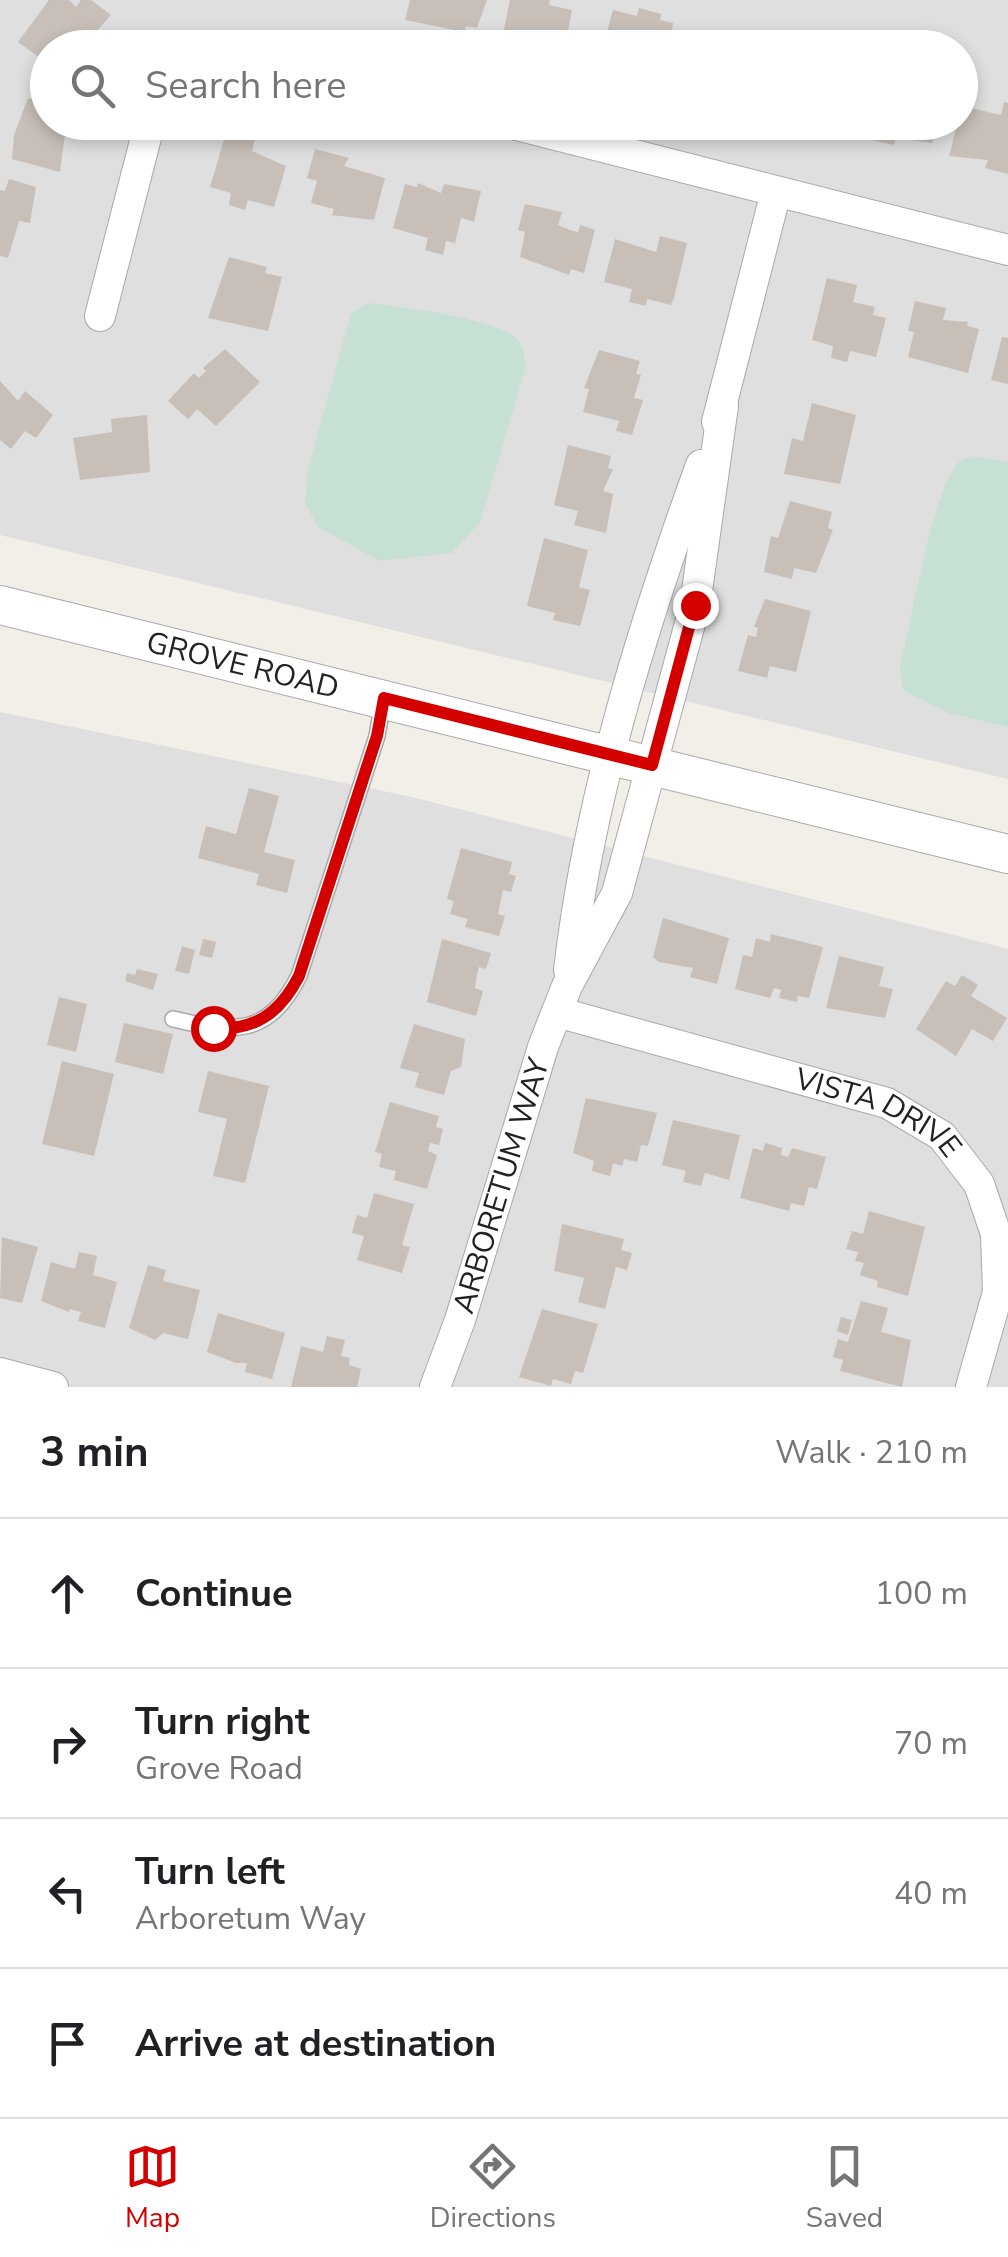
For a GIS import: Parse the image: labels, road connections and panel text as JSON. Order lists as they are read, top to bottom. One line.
{"streets":{"street":["GROVE ROAD","VISTA DRIVE","ARBORETUM WAY"]},"crossings":[["GROVE ROAD","ARBORETUM WAY"],["VISTA DRIVE","ARBORETUM WAY"]],"page":{"search":"Search here","heading":["3 min","Walk · 210 m"],"list":[["Continue","100 m"],["Turn right","Grove Road","70 m"],["Turn left","Arboretum Way","40 m"],"Arrive at destination"],"nav":["Map","Directions","Saved"]}}
